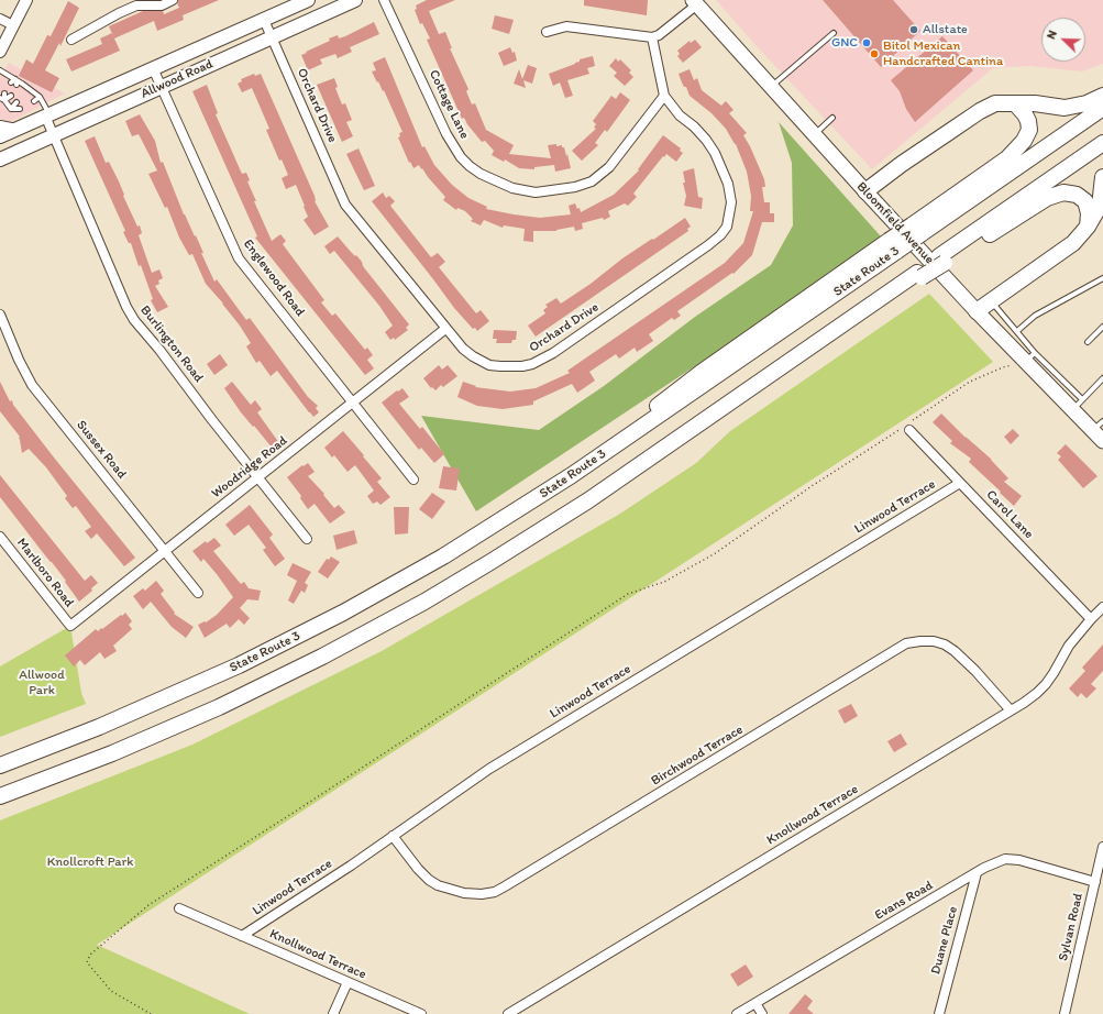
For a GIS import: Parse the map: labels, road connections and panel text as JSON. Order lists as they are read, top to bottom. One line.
{"streets":{"highway":["State Route 3"],"main road":["Allwood Road","Bloomfield Avenue"],"street":["Cottage Lane","Orchard Drive","Englewood Road","Burlington Road","Sussex Road","Woodridge Road","Linwood Terrace","Carol Lane","Marlboro Road","Birchwood Terrace","Knollwood Terrace","Evans Road","Sylvan Road","Duane Place"]},"crossings":[["Allwood Road","Orchard Drive"],["Allwood Road","Englewood Road"],["Allwood Road","Burlington Road"],["Cottage Lane","Orchard Drive"],["Orchard Drive","Woodridge Road"],["Englewood Road","Woodridge Road"],["Burlington Road","Woodridge Road"],["Sussex Road","Woodridge Road"],["Woodridge Road","Marlboro Road"],["Linwood Terrace","Carol Lane"],["Linwood Terrace","Birchwood Terrace"],["Linwood Terrace","Knollwood Terrace"],["Carol Lane","Knollwood Terrace"],["Birchwood Terrace","Knollwood Terrace"],["Evans Road","Sylvan Road"],["Evans Road","Duane Place"]],"parks":["Allwood Park","Knollcroft Park"],"places":["Allstate","GNC","Bitol Mexican Handcrafted Cantina"],"north":"top left"}
